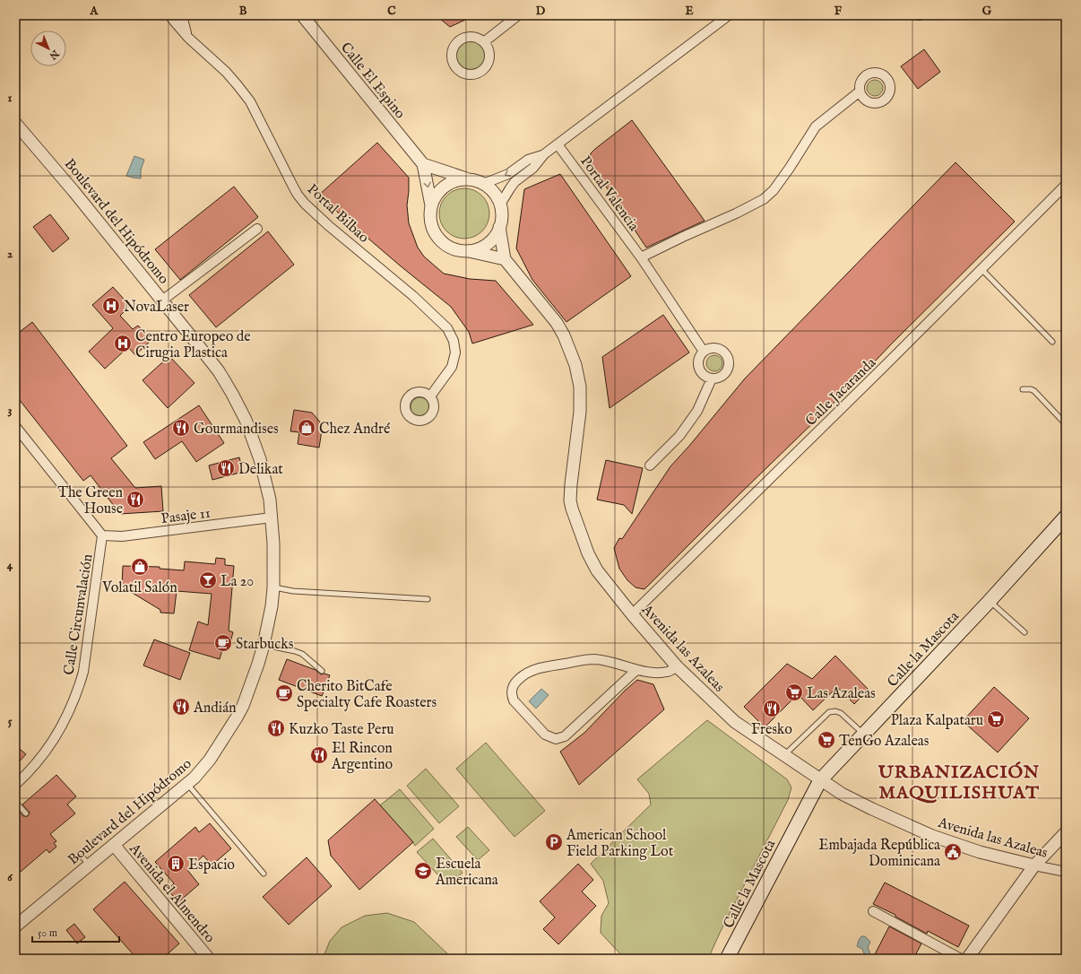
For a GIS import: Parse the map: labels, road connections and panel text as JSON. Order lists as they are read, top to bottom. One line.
{"streets":{"main road":["Calle la Mascota"],"street":["Calle El Espino","Portal Valencia","Portal Bilbao","Boulevard del Hipódromo","Calle Jacaranda","Pasaje 11","Calle Circunvalación","Avenida las Azaleas","Avenida el Almendro"]},"crossings":[["Calle El Espino","Avenida las Azaleas"],["Boulevard del Hipódromo","Pasaje 11"],["Boulevard del Hipódromo","Avenida el Almendro"],["Calle Jacaranda","Avenida las Azaleas"],["Pasaje 11","Calle Circunvalación"],["Avenida las Azaleas","Calle la Mascota"]],"districts":["URBANIZACIÓN MAQUILISHUAT"],"places":{"hospital":["NovaLaser","Centro Europeo de Cirugia Plastica"],"restaurant":["Gourmandises","Delikat","The Green House","Andián","Fresko","Kuzko Taste Peru","El Rincon Argentino"],"shop":["Chez André","Volatil Salón"],"bar":["La 20"],"cafe":["Starbucks","Cherito BitCafe Specialty Cafe Roasters"],"supermarket":["Las Azaleas","Plaza Kalpataru","TenGo Azaleas"],"parking":["American School Field Parking Lot"],"public building":["Embajada República Dominicana"],"building":["Espacio"],"school or university":["Escuela Americana"]},"scale_bar":"50 m","north":"bottom right","grid":{"columns":["A","B","C","D","E","F","G"],"rows":["1","2","3","4","5","6"]}}
